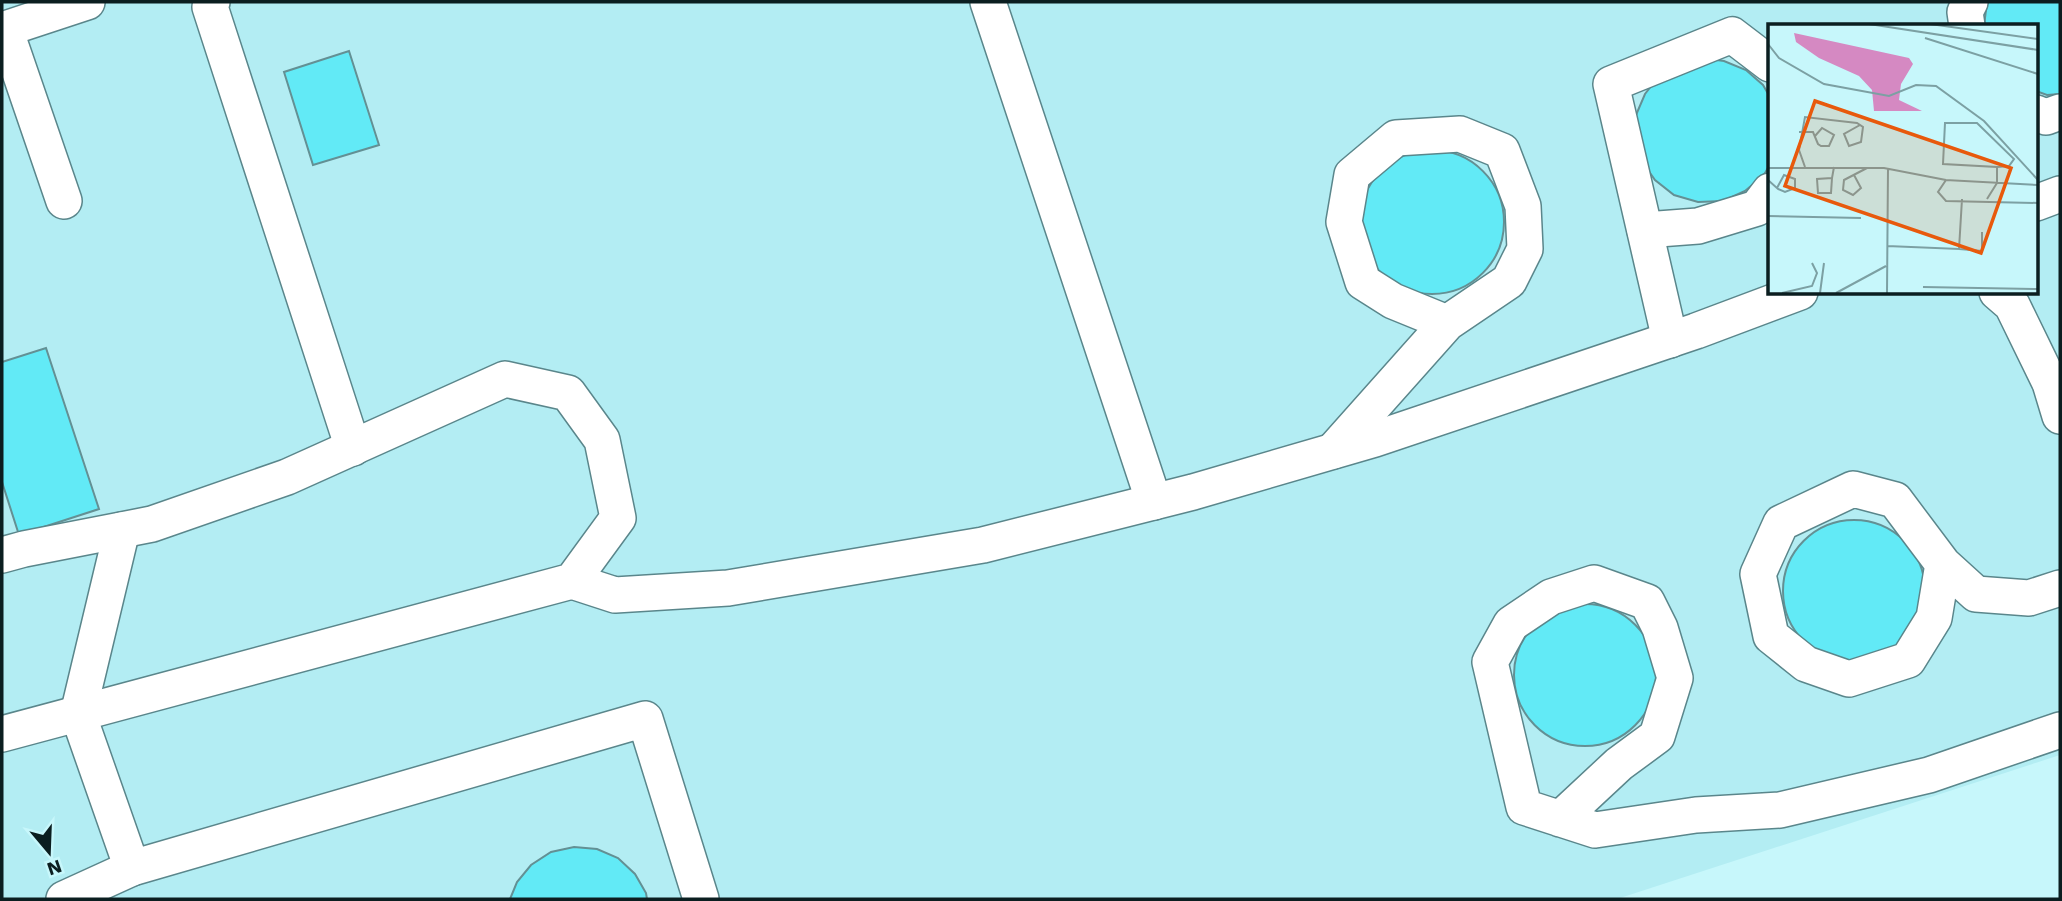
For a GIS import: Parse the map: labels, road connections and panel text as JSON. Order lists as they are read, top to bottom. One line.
{"north":"bottom"}
